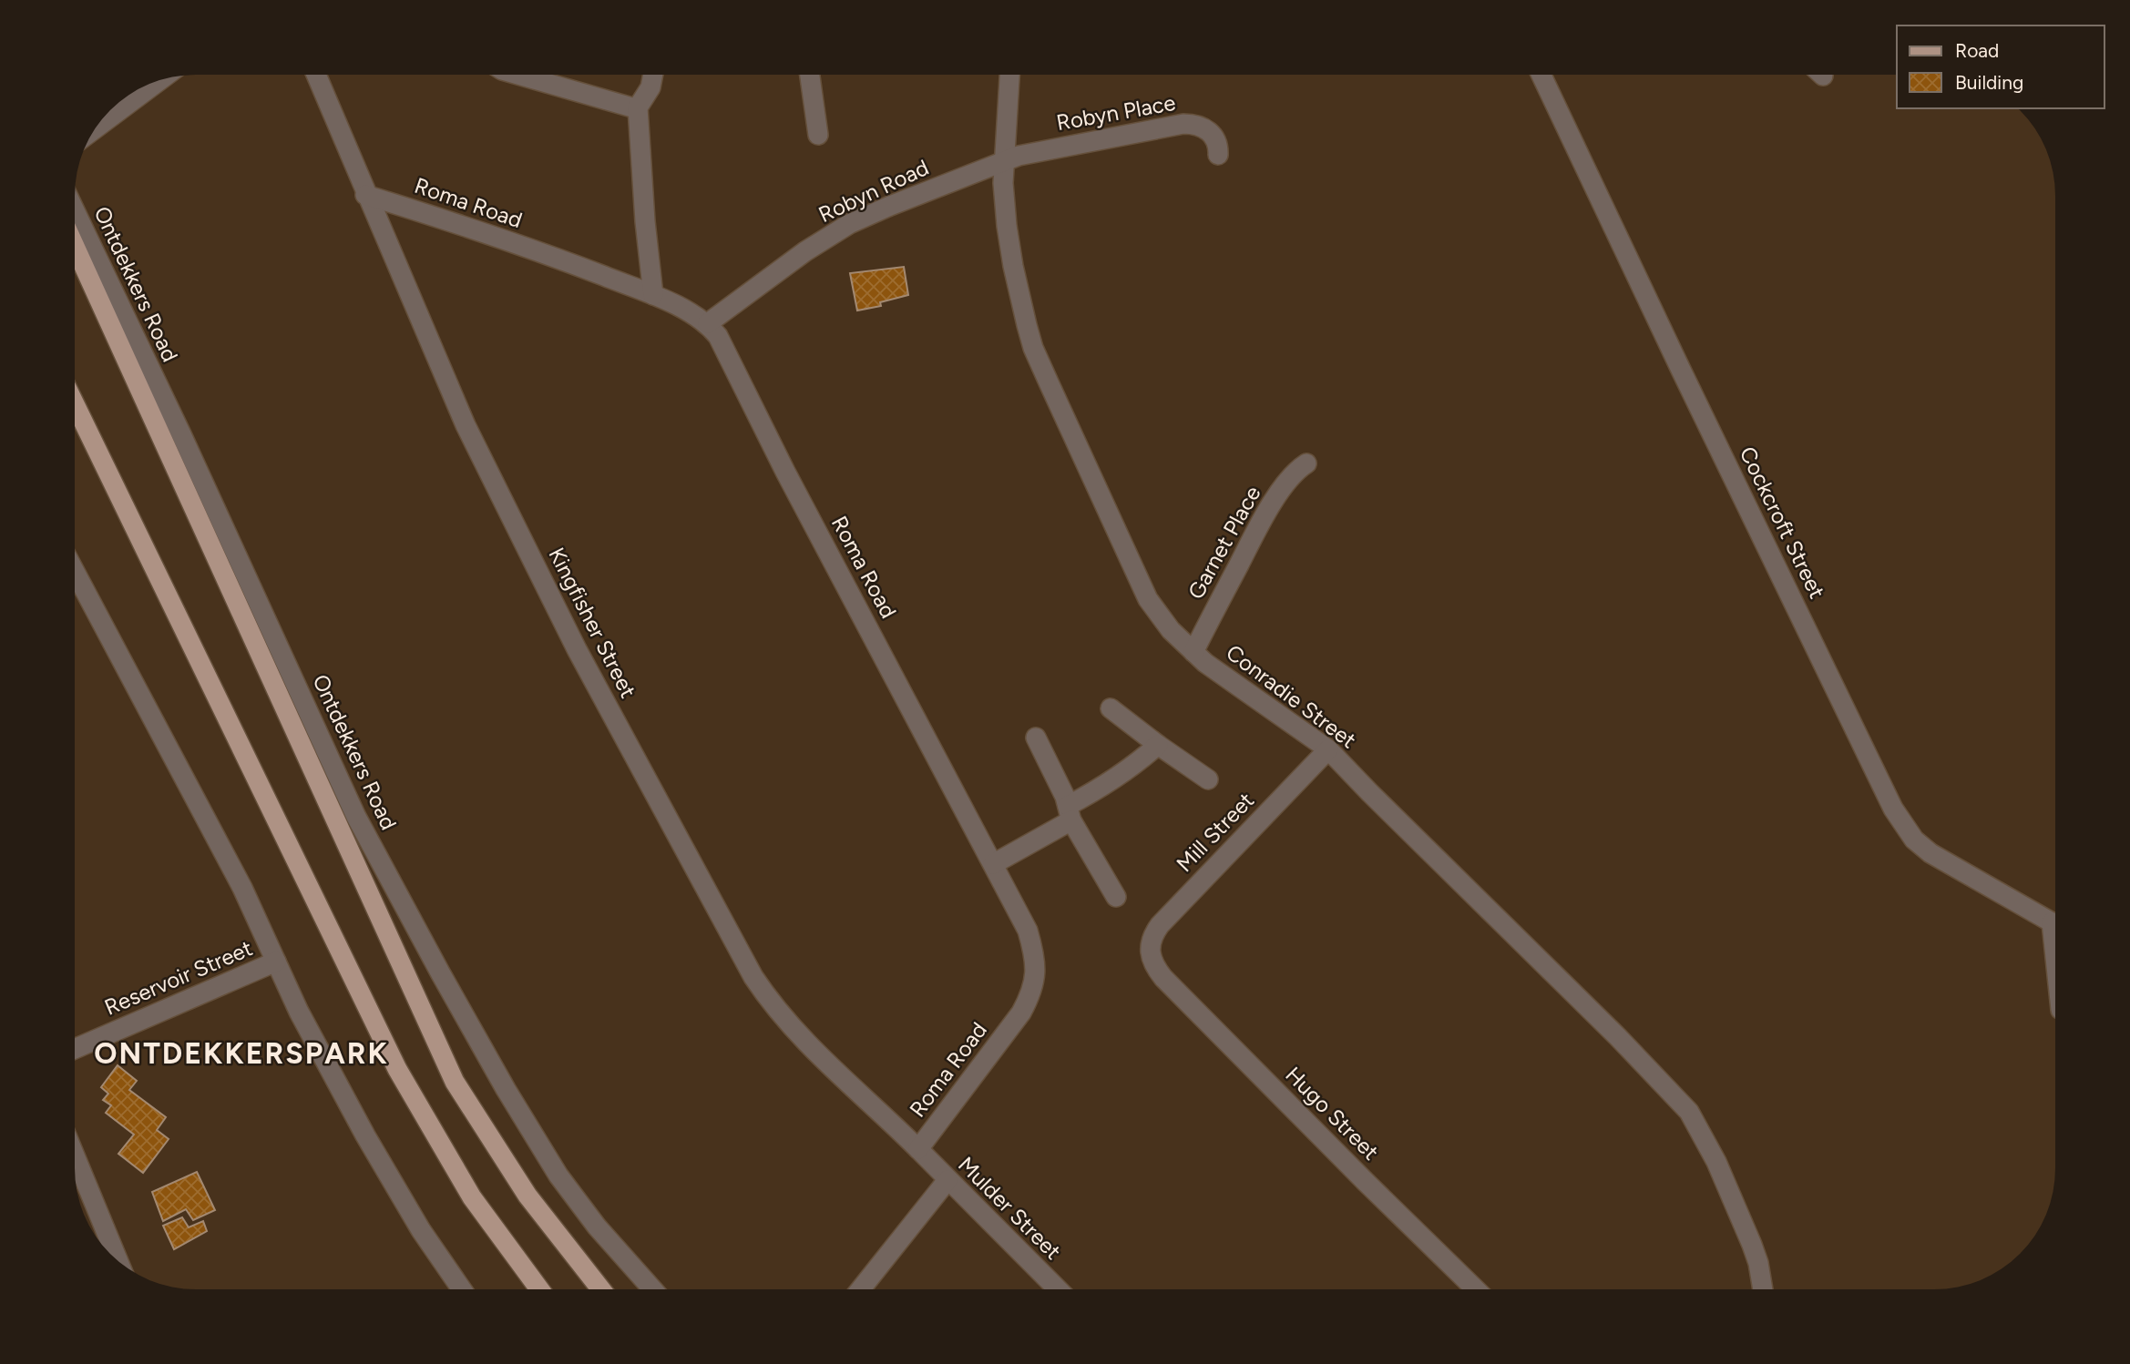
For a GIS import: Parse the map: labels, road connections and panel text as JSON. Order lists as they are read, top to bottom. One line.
{"streets":{"main road":["Ontdekkers Road"],"street":["Robyn Place","Robyn Road","Roma Road","Cockcroft Street","Garnet Place","Kingfisher Street","Conradie Street","Mill Street","Reservoir Street","Hugo Street","Mulder Street"]},"crossings":[["Robyn Place","Robyn Road"],["Robyn Place","Conradie Street"],["Robyn Road","Roma Road"],["Robyn Road","Conradie Street"],["Roma Road","Kingfisher Street"],["Roma Road","Mulder Street"],["Garnet Place","Conradie Street"],["Kingfisher Street","Mulder Street"],["Conradie Street","Mill Street"],["Mill Street","Hugo Street"]],"districts":["ONTDEKKERSPARK"],"legend":["Road","Building"]}
